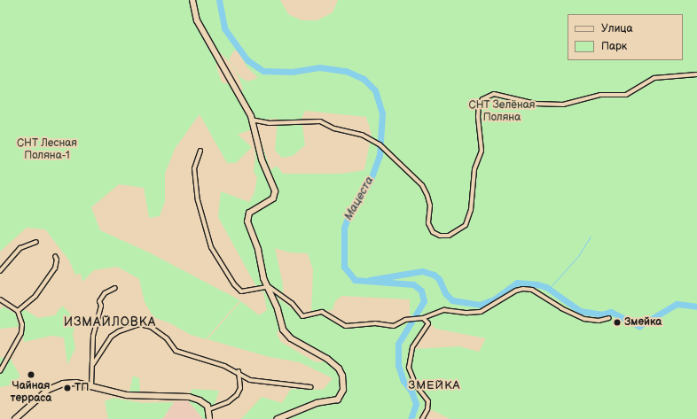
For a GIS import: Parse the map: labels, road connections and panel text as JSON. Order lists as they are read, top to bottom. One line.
{"districts":["ИЗМАЙЛОВКА","ЗМЕЙКА"],"water":["Мацеста"],"parks":["СНТ Зелёная Поляна","СНТ Лесная Поляна-1"],"places":["Змейка","Чайная терраса","ТП"],"legend":["Улица","Парк"]}
